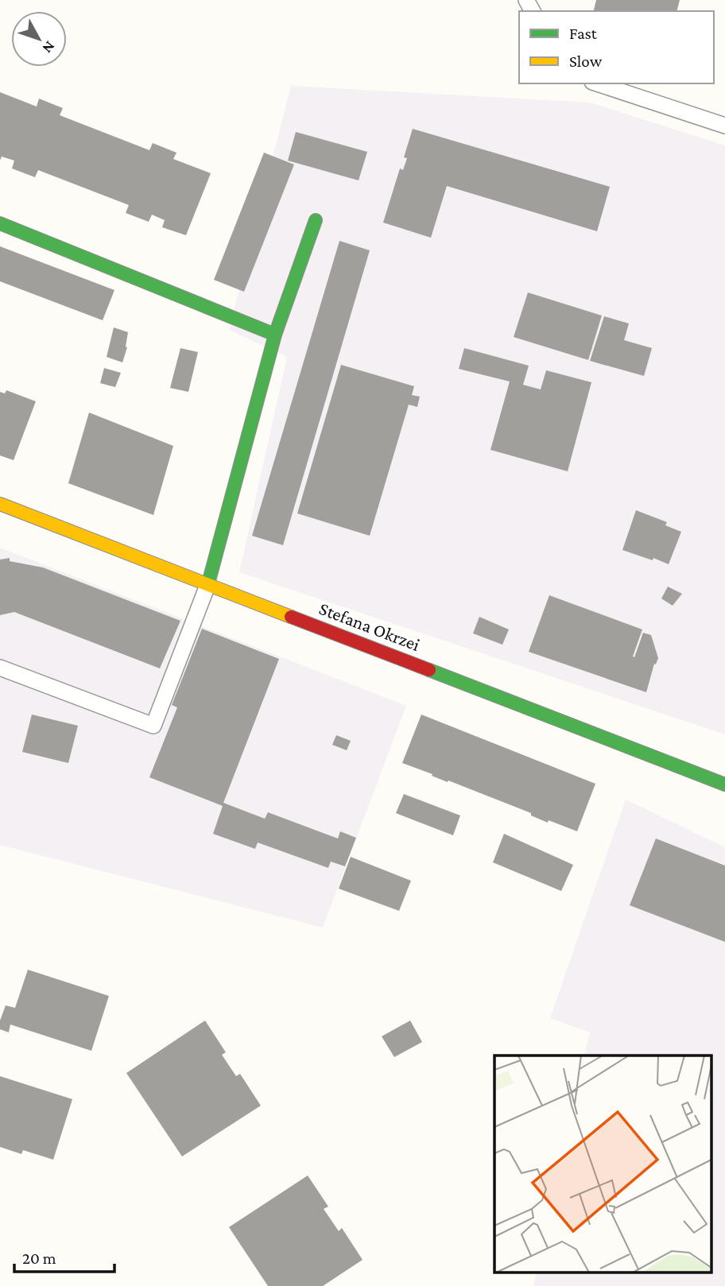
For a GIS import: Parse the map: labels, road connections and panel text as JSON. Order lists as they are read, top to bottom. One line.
{"streets":{"street":["Stefana Okrzei"]},"legend":["Fast","Slow"],"scale_bar":"20 m","north":"bottom right"}
